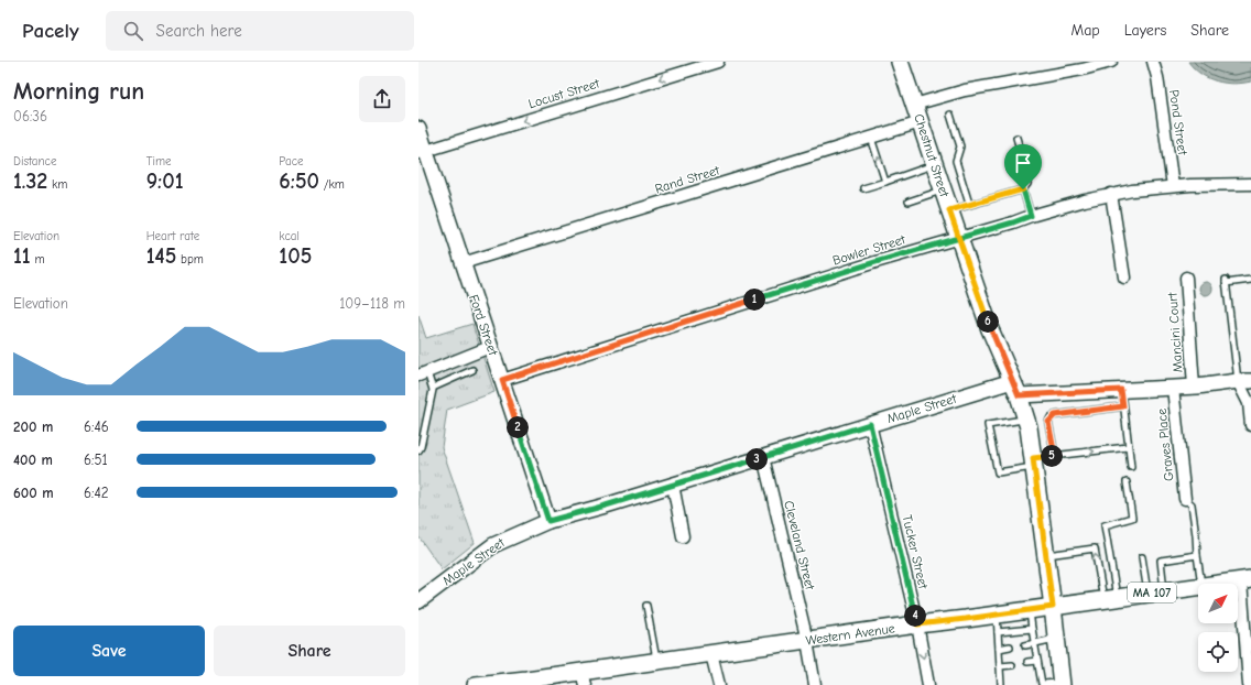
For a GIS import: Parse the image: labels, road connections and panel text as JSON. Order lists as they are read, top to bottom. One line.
{"streets":{"main road":["Chestnut Street","MA 107","Western Avenue"],"street":["Locust Street","Pond Street","Rand Street","Bowler Street","Ford Street","Mancini Court","Maple Street","Graves Place","Cleveland Street","Tucker Street"]},"crossings":[["Locust Street","Ford Street"],["Pond Street","Bowler Street"],["Chestnut Street","Rand Street"],["Chestnut Street","Bowler Street"],["Chestnut Street","Maple Street"],["Chestnut Street","Western Avenue"],["Rand Street","Ford Street"],["Bowler Street","Ford Street"],["Ford Street","Maple Street"],["Mancini Court","Maple Street"],["Maple Street","Graves Place"],["Maple Street","Cleveland Street"],["Maple Street","Tucker Street"],["Cleveland Street","Western Avenue"],["Tucker Street","Western Avenue"]],"one_way":["Locust Street"],"north":"top right","page":{"header":"Pacely","search":"Search here","nav":["Map","Layers","Share"],"heading":["Morning run","06:36"],"stats":[["Distance","1.32 km"],["Time","9:01"],["Pace","6:50 /km"],["Elevation","11 m"],["Heart rate","145 bpm"],["kcal","105"]],"chart":["Elevation","109–118 m"],"pins":["1","6","2","5","3","4"],"list":[{"name":"200 m","note":"6:46"},{"name":"400 m","note":"6:51"},{"name":"600 m","note":"6:42"}],"buttons":["Save","Share"]}}
